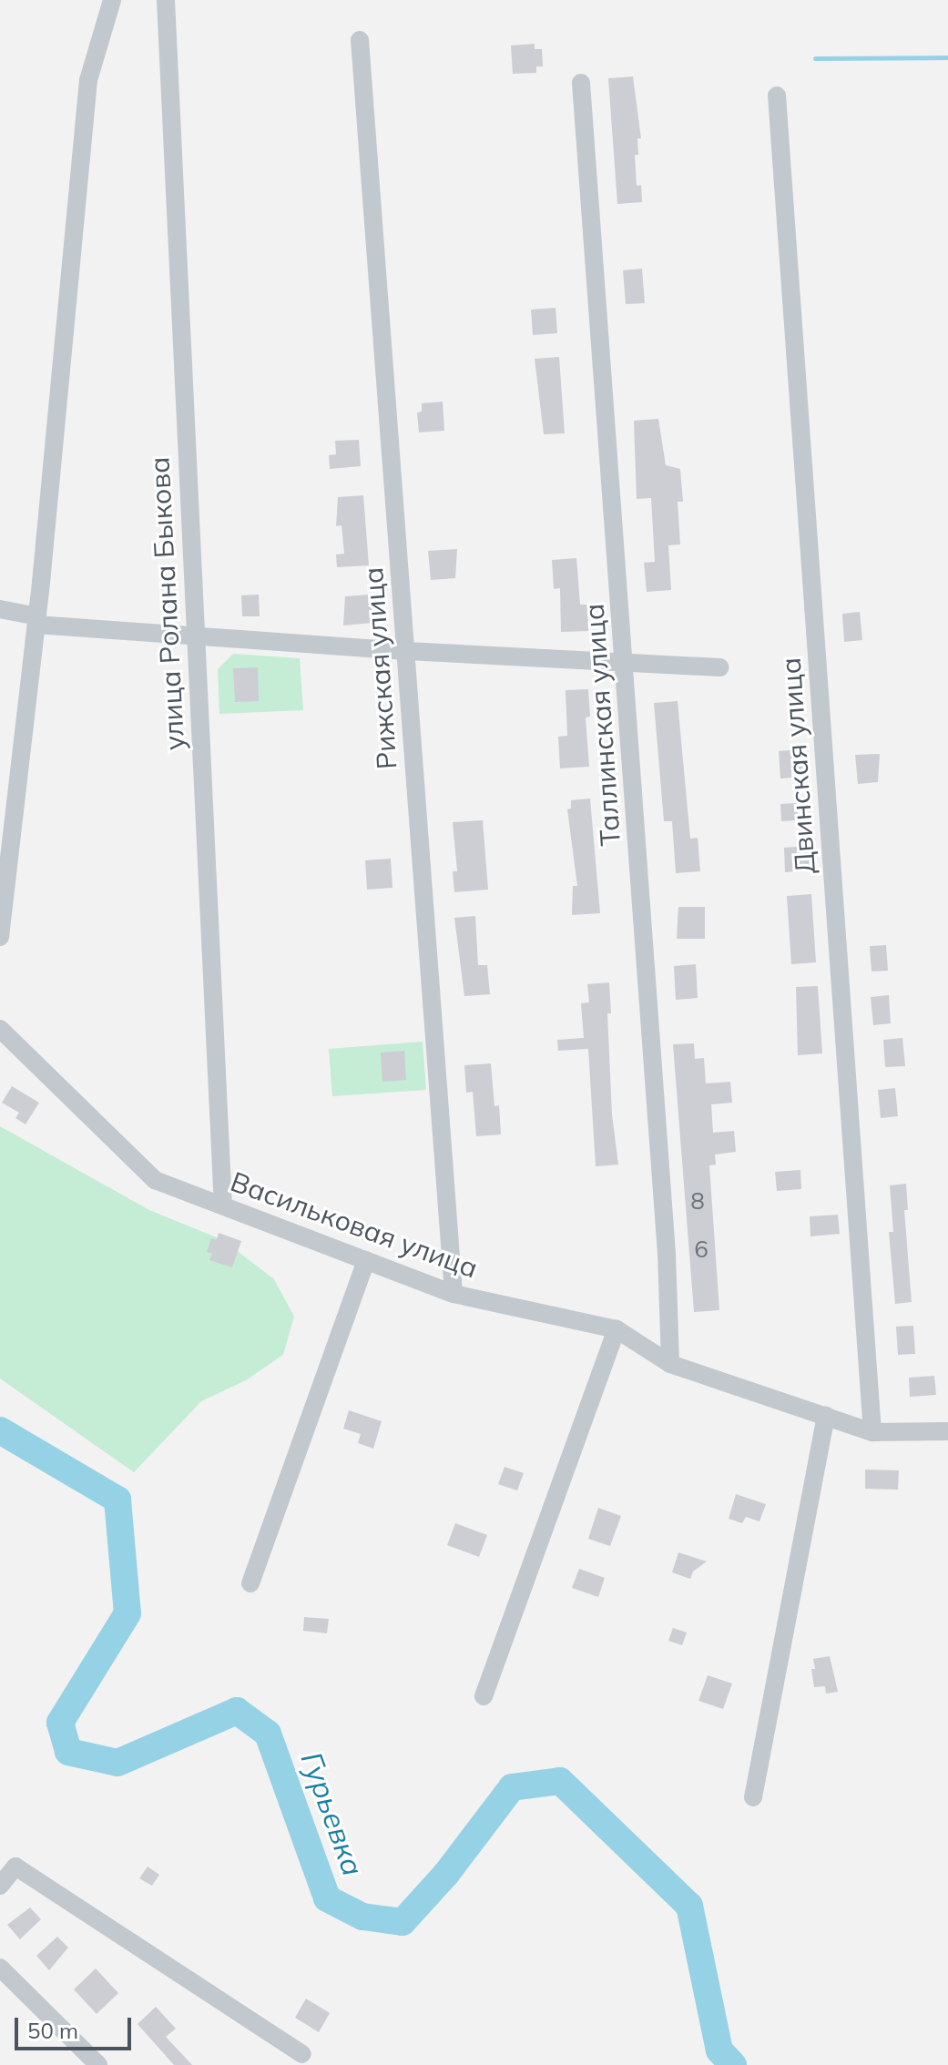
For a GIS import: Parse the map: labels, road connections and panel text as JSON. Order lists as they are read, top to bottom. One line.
{"streets":{"street":["улица Ролана Быкова","Рижская улица","Таллинская улица","Двинская улица","Васильковая улица"]},"crossings":[["улица Ролана Быкова","Васильковая улица"],["Рижская улица","Васильковая улица"],["Таллинская улица","Васильковая улица"],["Двинская улица","Васильковая улица"]],"water":["Гурьевка"],"house_numbers":["8","6"],"scale_bar":"50 m"}
